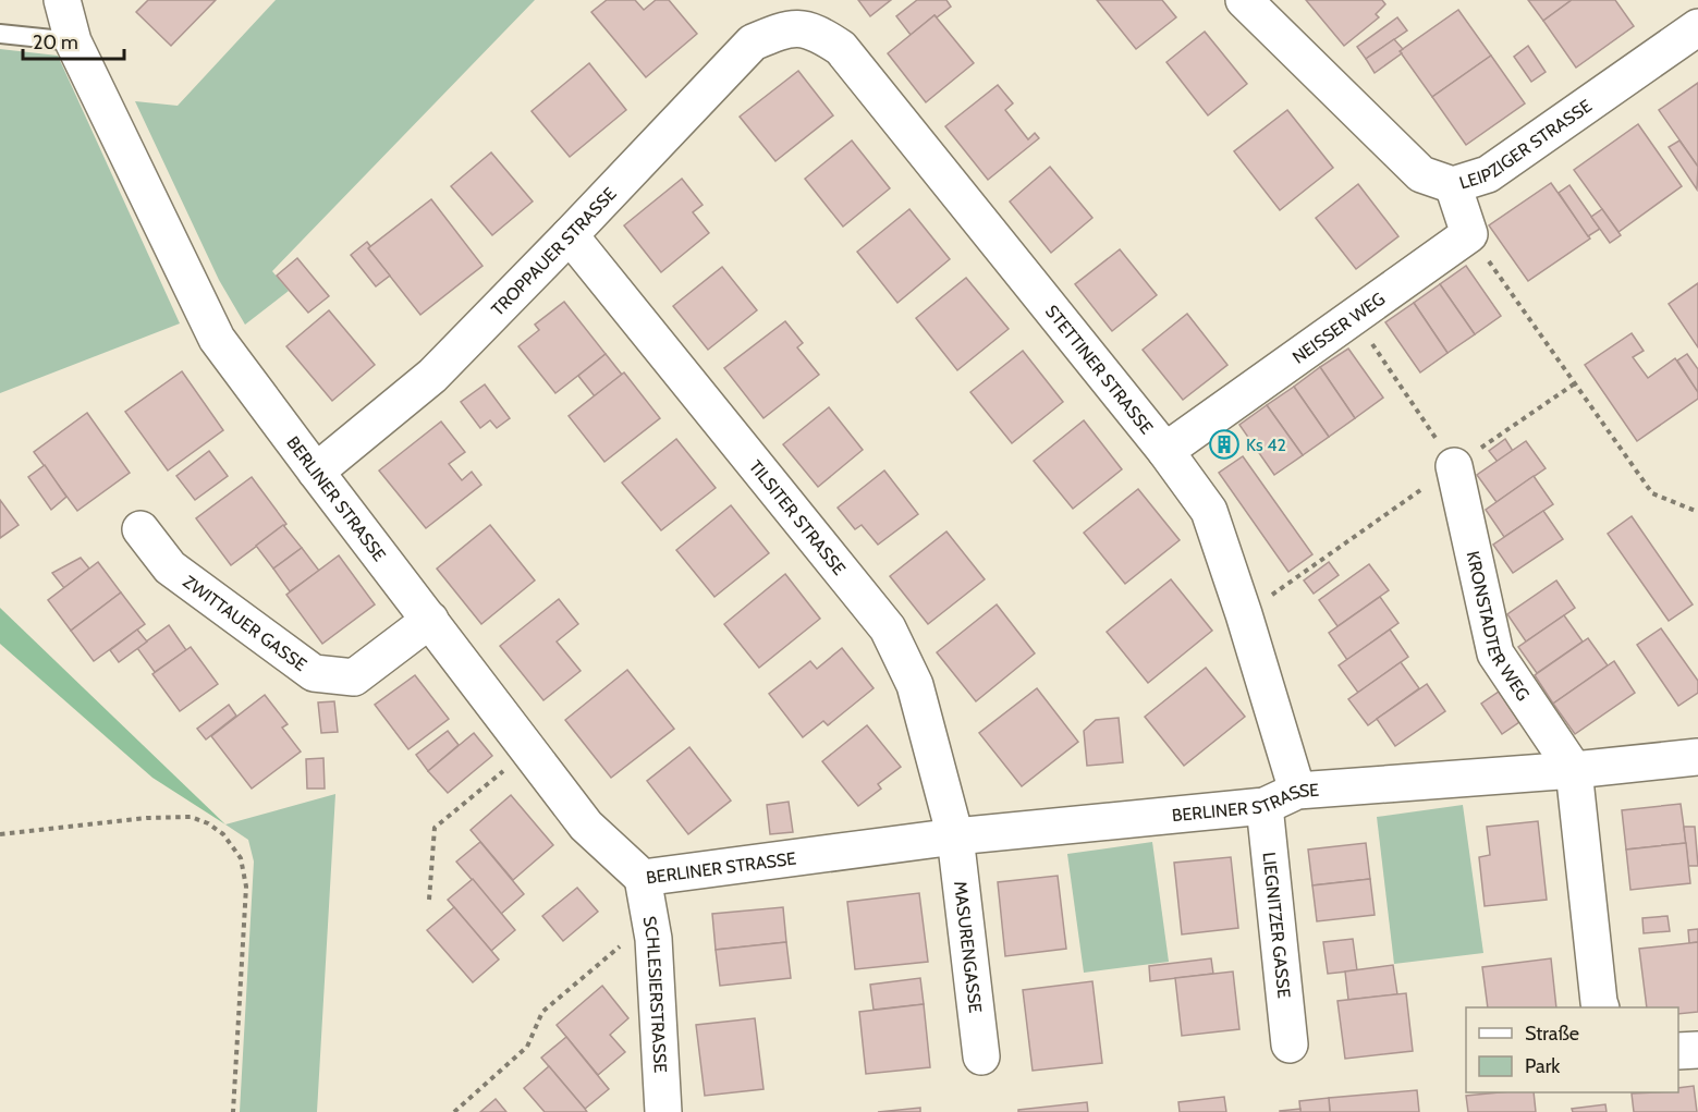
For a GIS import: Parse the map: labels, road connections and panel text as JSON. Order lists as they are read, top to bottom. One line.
{"streets":{"street":["LEIPZIGER STRASSE","TROPPAUER STRASSE","NEISSER WEG","STETTINER STRASSE","BERLINER STRASSE","TILSITER STRASSE","ZWITTAUER GASSE","KRONSTADTER WEG","LIEGNITZER GASSE","MASURENGASSE","SCHLESIERSTRASSE"]},"crossings":[["TROPPAUER STRASSE","STETTINER STRASSE"],["TROPPAUER STRASSE","BERLINER STRASSE"],["TROPPAUER STRASSE","TILSITER STRASSE"],["NEISSER WEG","STETTINER STRASSE"],["STETTINER STRASSE","BERLINER STRASSE"],["BERLINER STRASSE","TILSITER STRASSE"],["BERLINER STRASSE","ZWITTAUER GASSE"],["BERLINER STRASSE","KRONSTADTER WEG"],["BERLINER STRASSE","LIEGNITZER GASSE"],["BERLINER STRASSE","MASURENGASSE"],["BERLINER STRASSE","SCHLESIERSTRASSE"],["TILSITER STRASSE","MASURENGASSE"]],"places":{"building":["Ks 42"]},"legend":["Straße","Park"],"scale_bar":"20 m"}
